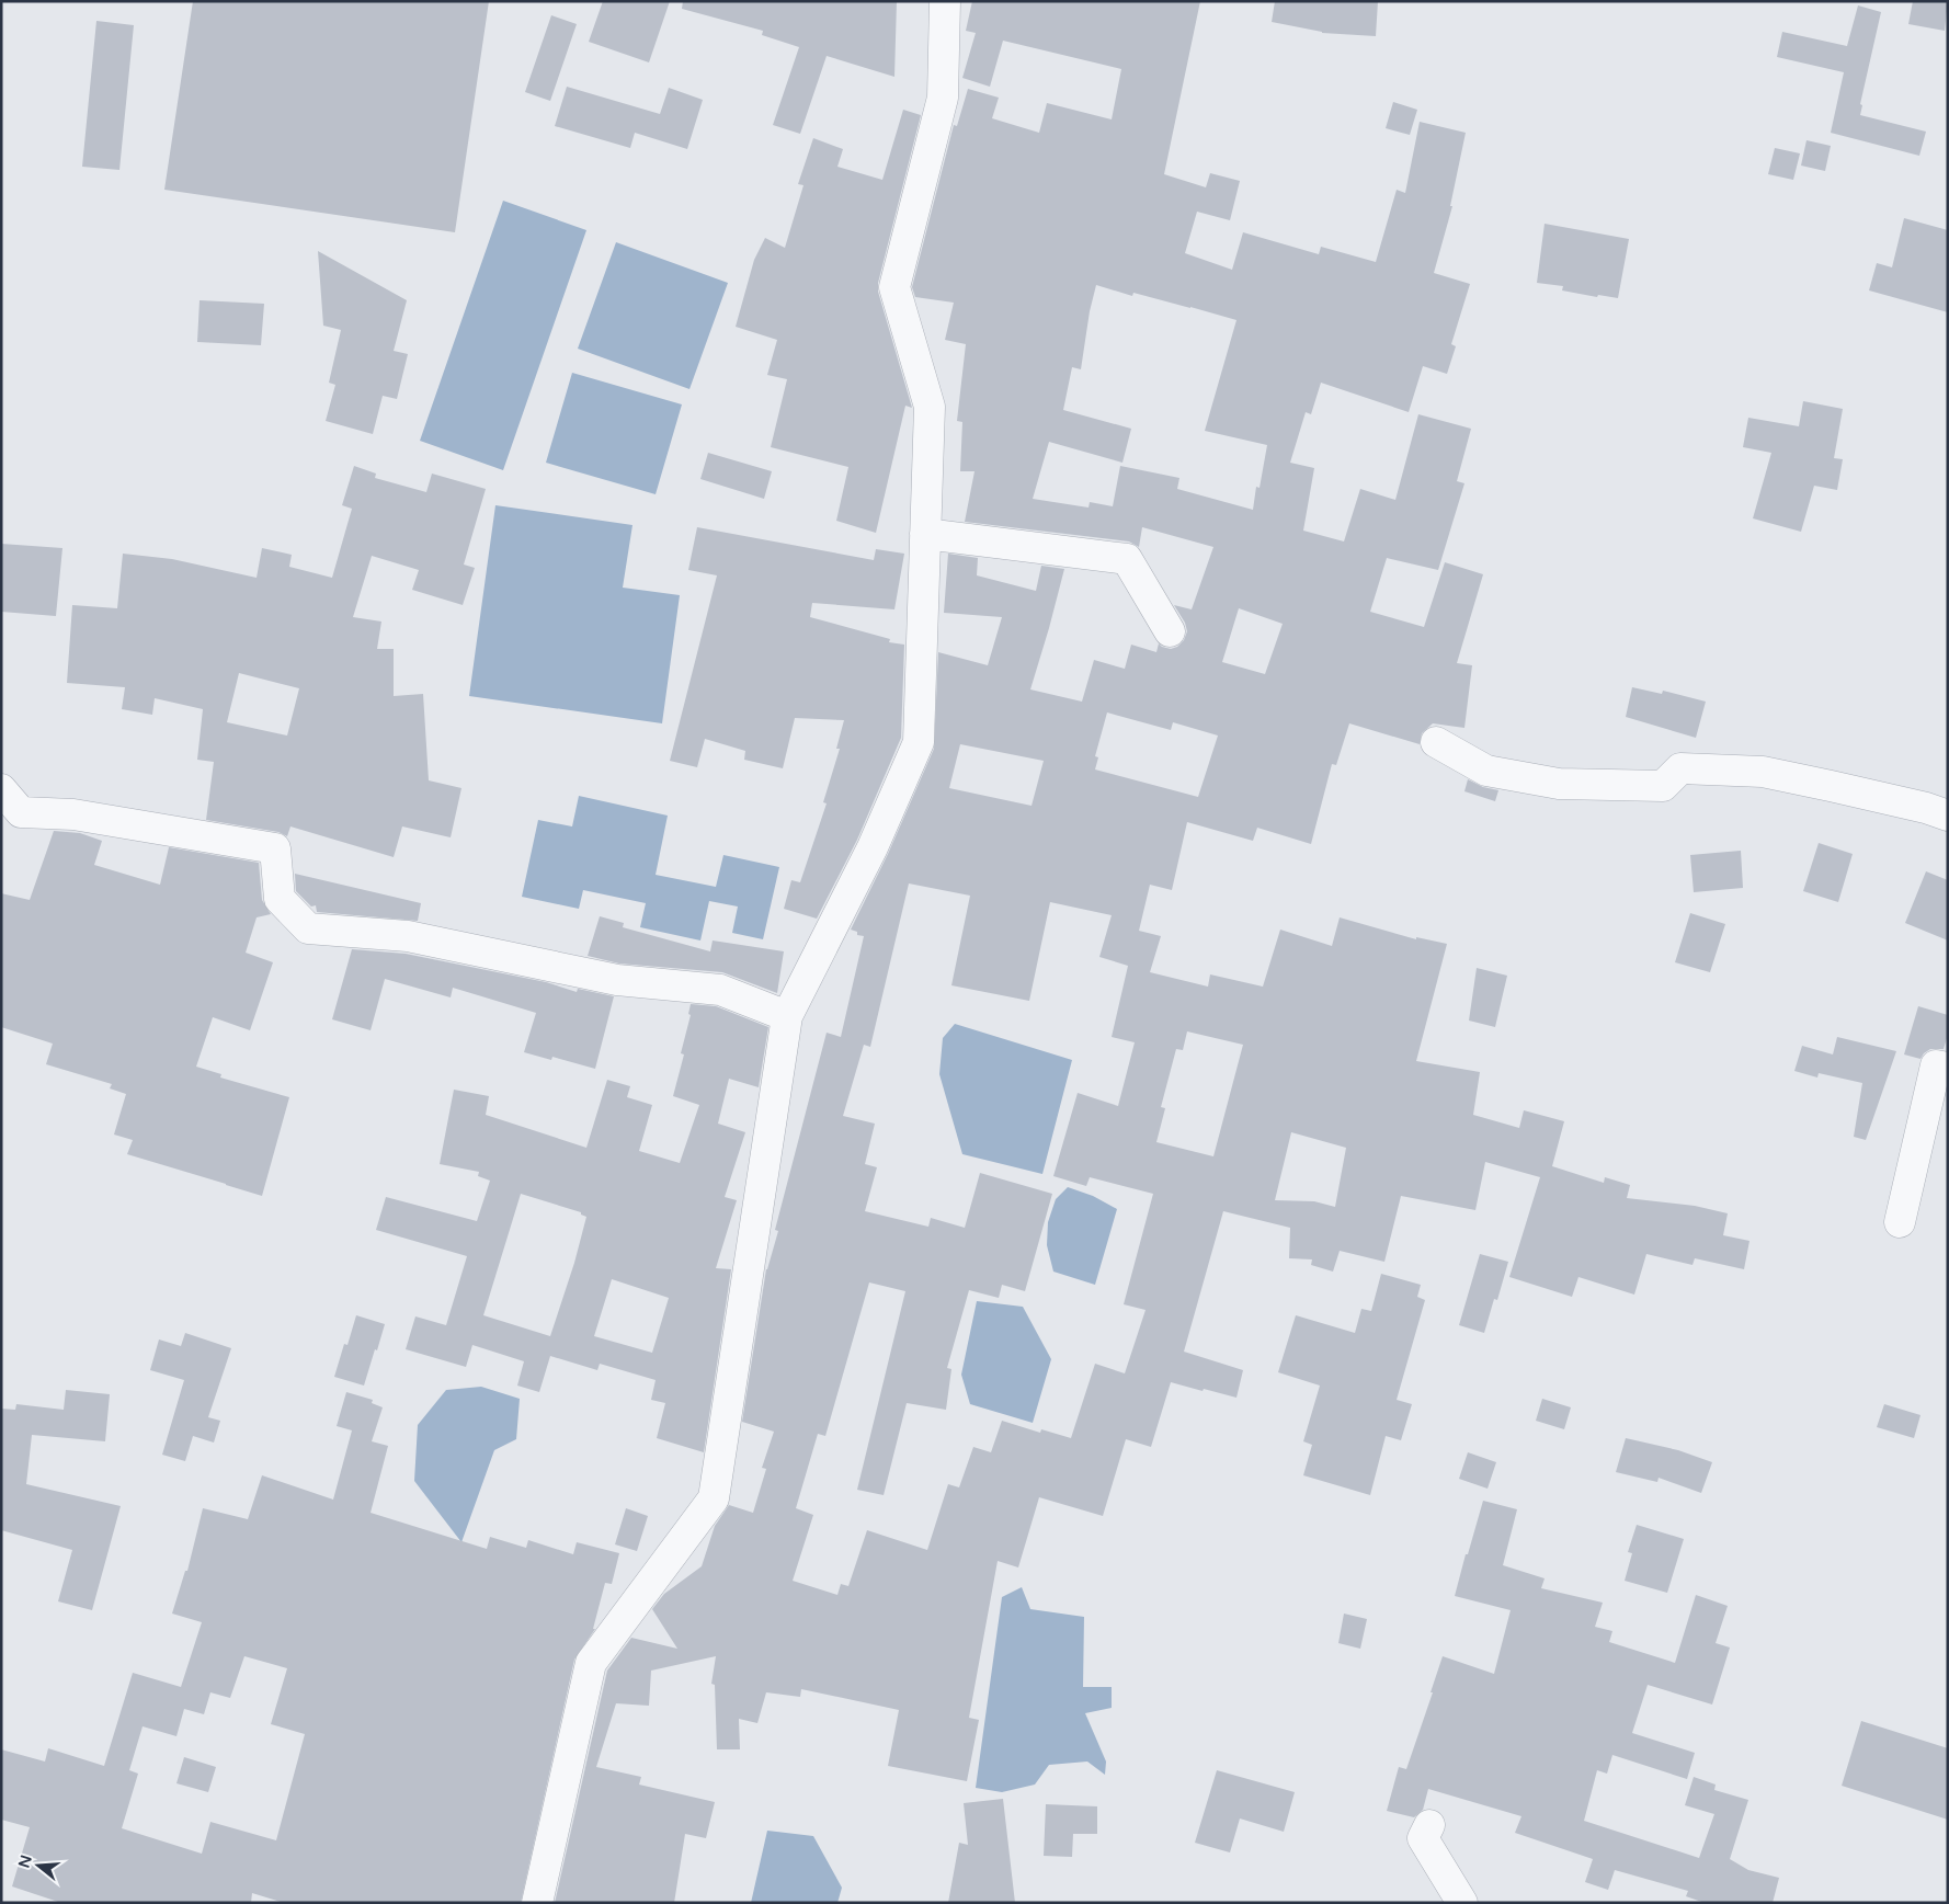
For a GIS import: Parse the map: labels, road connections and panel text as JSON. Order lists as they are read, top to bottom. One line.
{"north":"left"}
